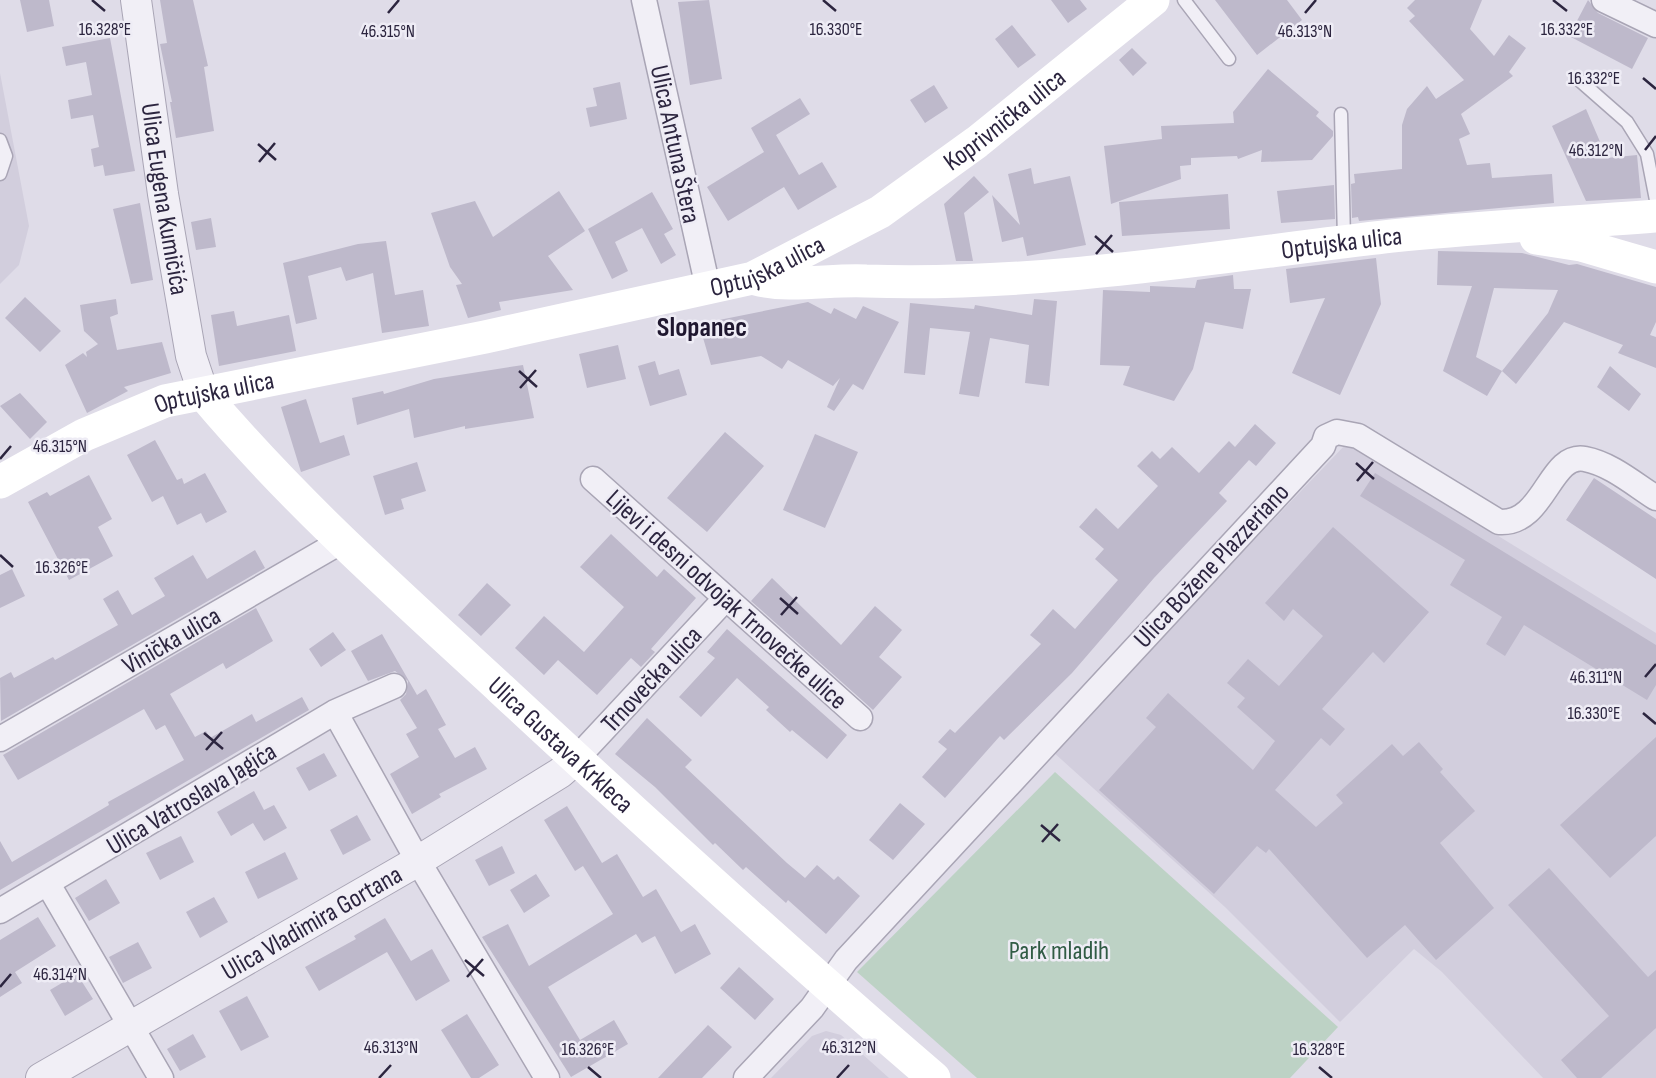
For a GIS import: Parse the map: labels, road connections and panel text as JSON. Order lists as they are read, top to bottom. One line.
{"streets":{"main road":["Koprivnička ulica","Optujska ulica","Ulica Gustava Krkleca"],"street":["Ulica Antuna Štera","Ulica Eugena Kumičića","Ulica Božene Plazzeriano","Lijevi i desni odvojak Trnovečke ulice","Vinička ulica","Trnovečka ulica","Ulica Vatroslava Jagića","Ulica Vladimira Gortana"]},"crossings":[["Koprivnička ulica","Optujska ulica"],["Ulica Antuna Štera","Optujska ulica"],["Ulica Eugena Kumičića","Optujska ulica"],["Ulica Eugena Kumičića","Ulica Gustava Krkleca"],["Optujska ulica","Ulica Gustava Krkleca"],["Ulica Božene Plazzeriano","Ulica Gustava Krkleca"],["Lijevi i desni odvojak Trnovečke ulice","Trnovečka ulica"],["Vinička ulica","Ulica Gustava Krkleca"],["Trnovečka ulica","Ulica Gustava Krkleca"],["Trnovečka ulica","Ulica Vladimira Gortana"],["Ulica Gustava Krkleca","Ulica Vladimira Gortana"]],"districts":["Slopanec"],"parks":["Park mladih"],"coordinates":["16.328°E","16.330°E","16.332°E","46.315°N","46.313°N","46.312°N","16.326°E","46.311°N","46.314°N"]}
